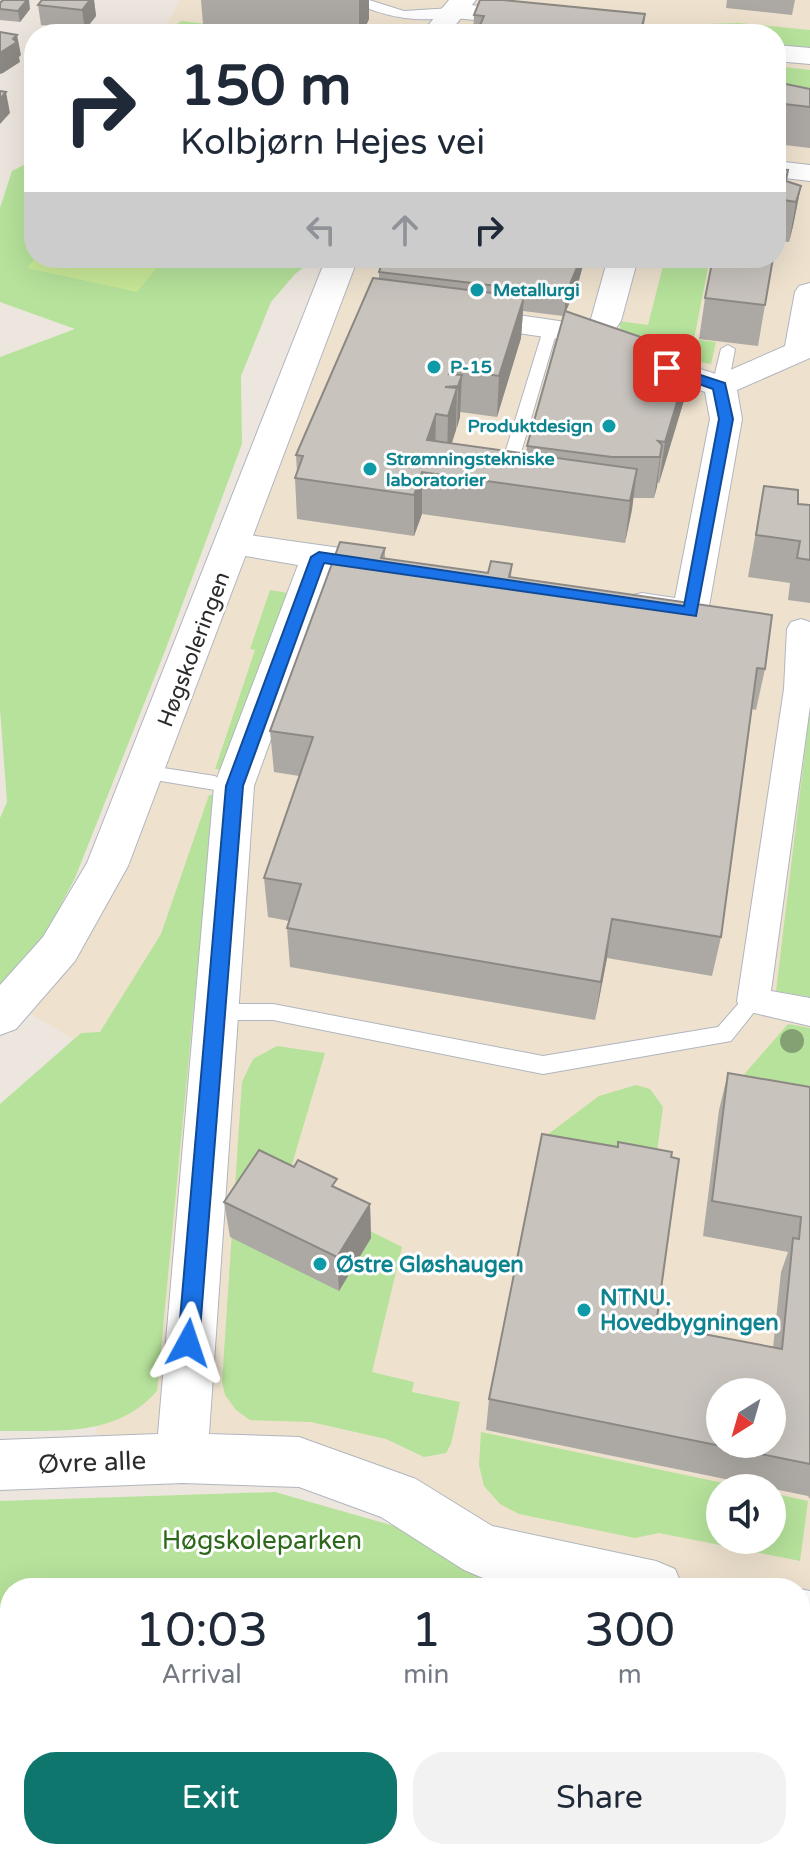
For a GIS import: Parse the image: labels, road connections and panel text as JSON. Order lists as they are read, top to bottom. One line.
{"streets":{"street":["Høgskoleringen","Øvre alle"]},"parks":["Høgskoleparken"],"places":["Metallurgi","P-15","Produktdesign","Strømningstekniske laboratorier","Østre Gløshaugen","NTNU. Hovedbygningen"],"north":"bottom left","page":{"turn":["150 m","Kolbjørn Hejes vei"],"eta":["10:03","Arrival","1","min","300","m"],"buttons":["Exit","Share"]}}
